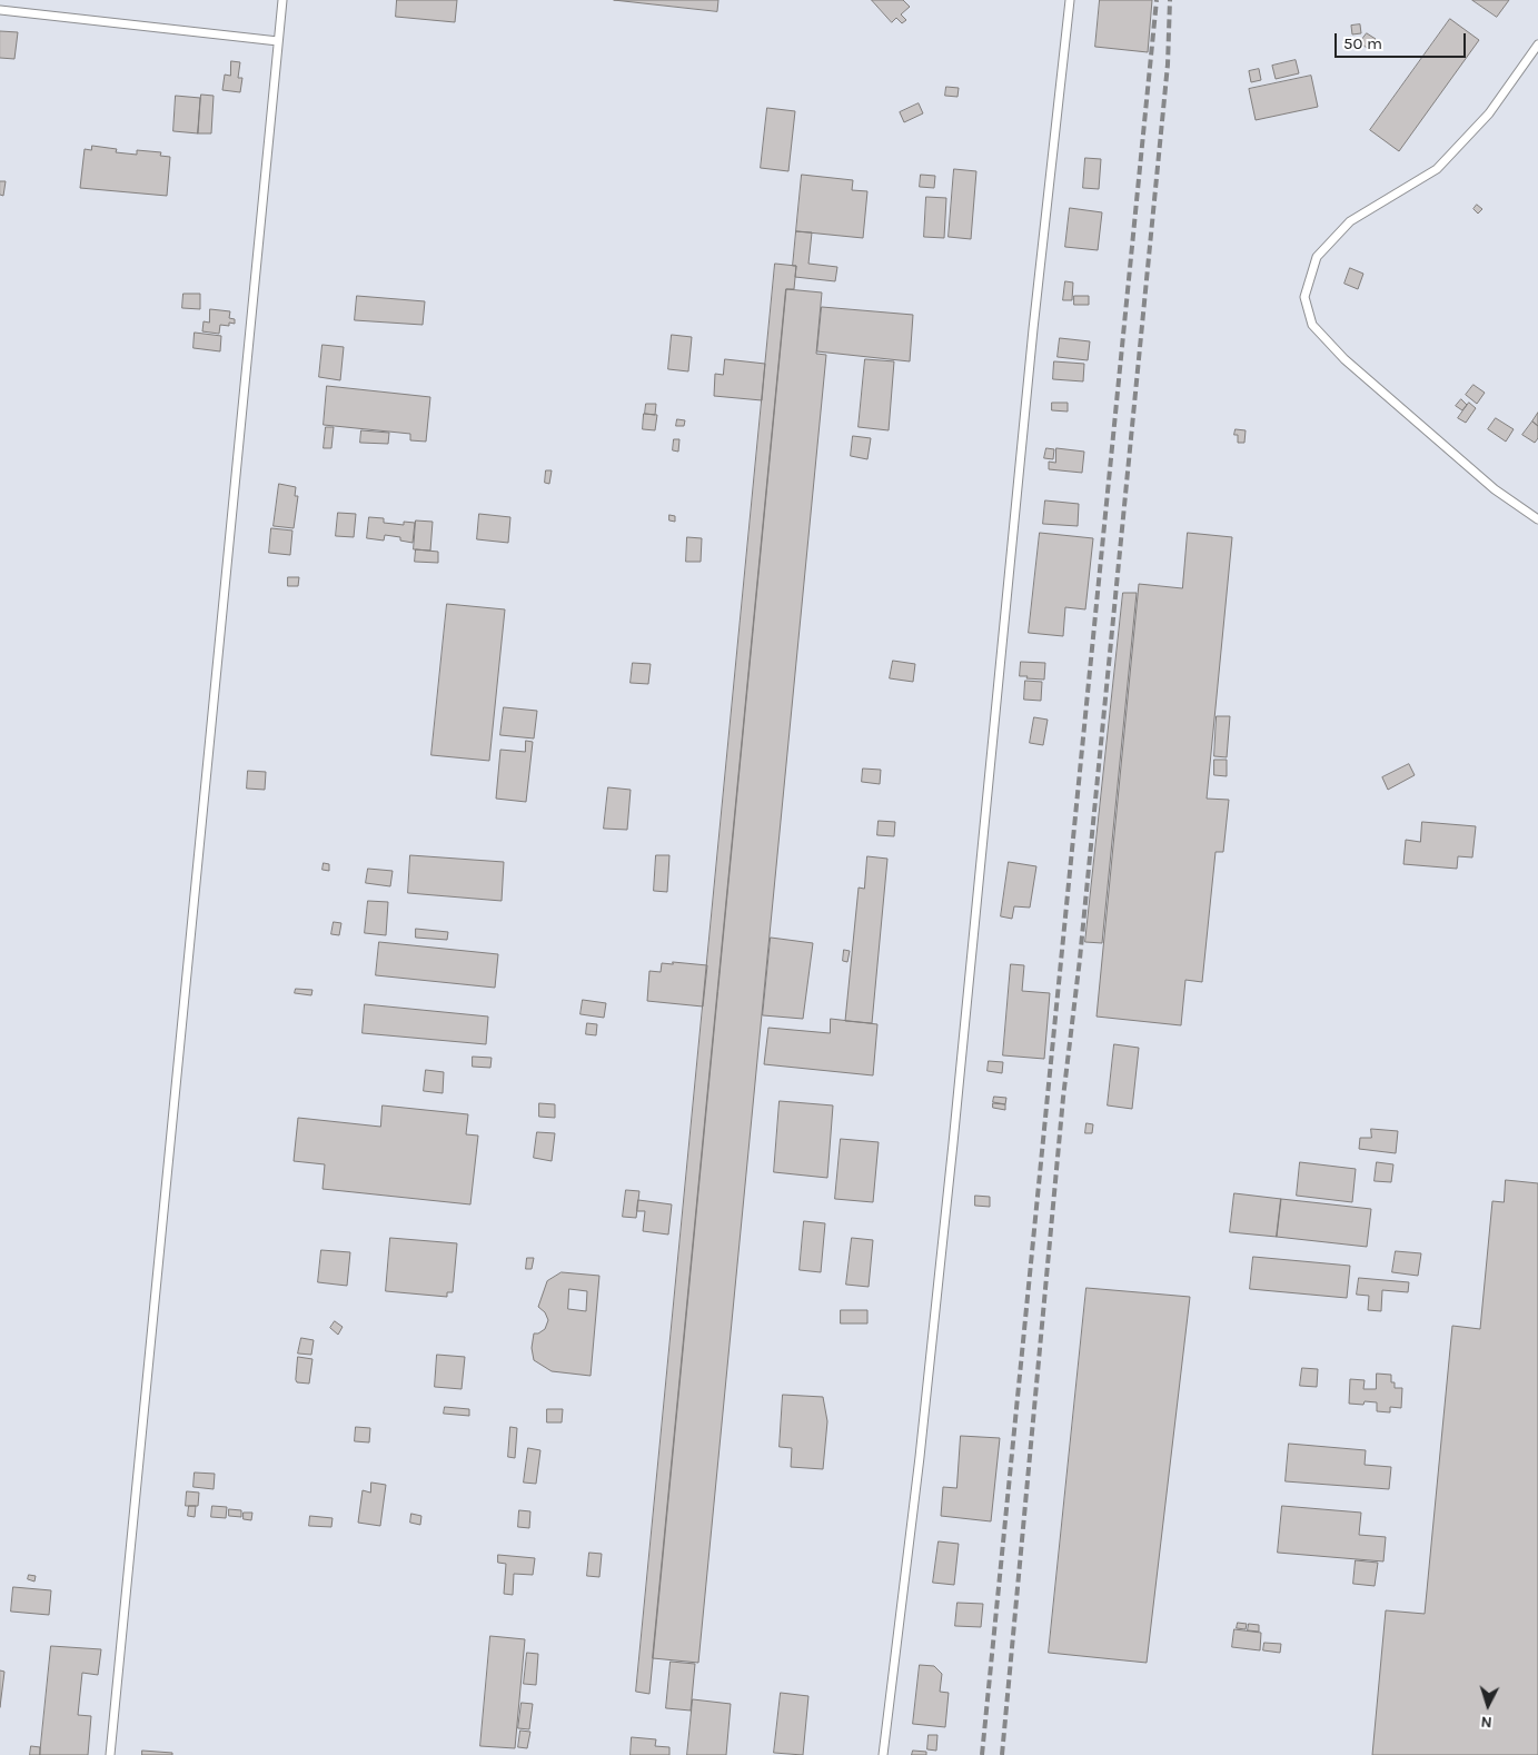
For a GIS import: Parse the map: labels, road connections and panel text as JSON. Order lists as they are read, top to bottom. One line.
{"scale_bar":"50 m","north":"bottom"}
